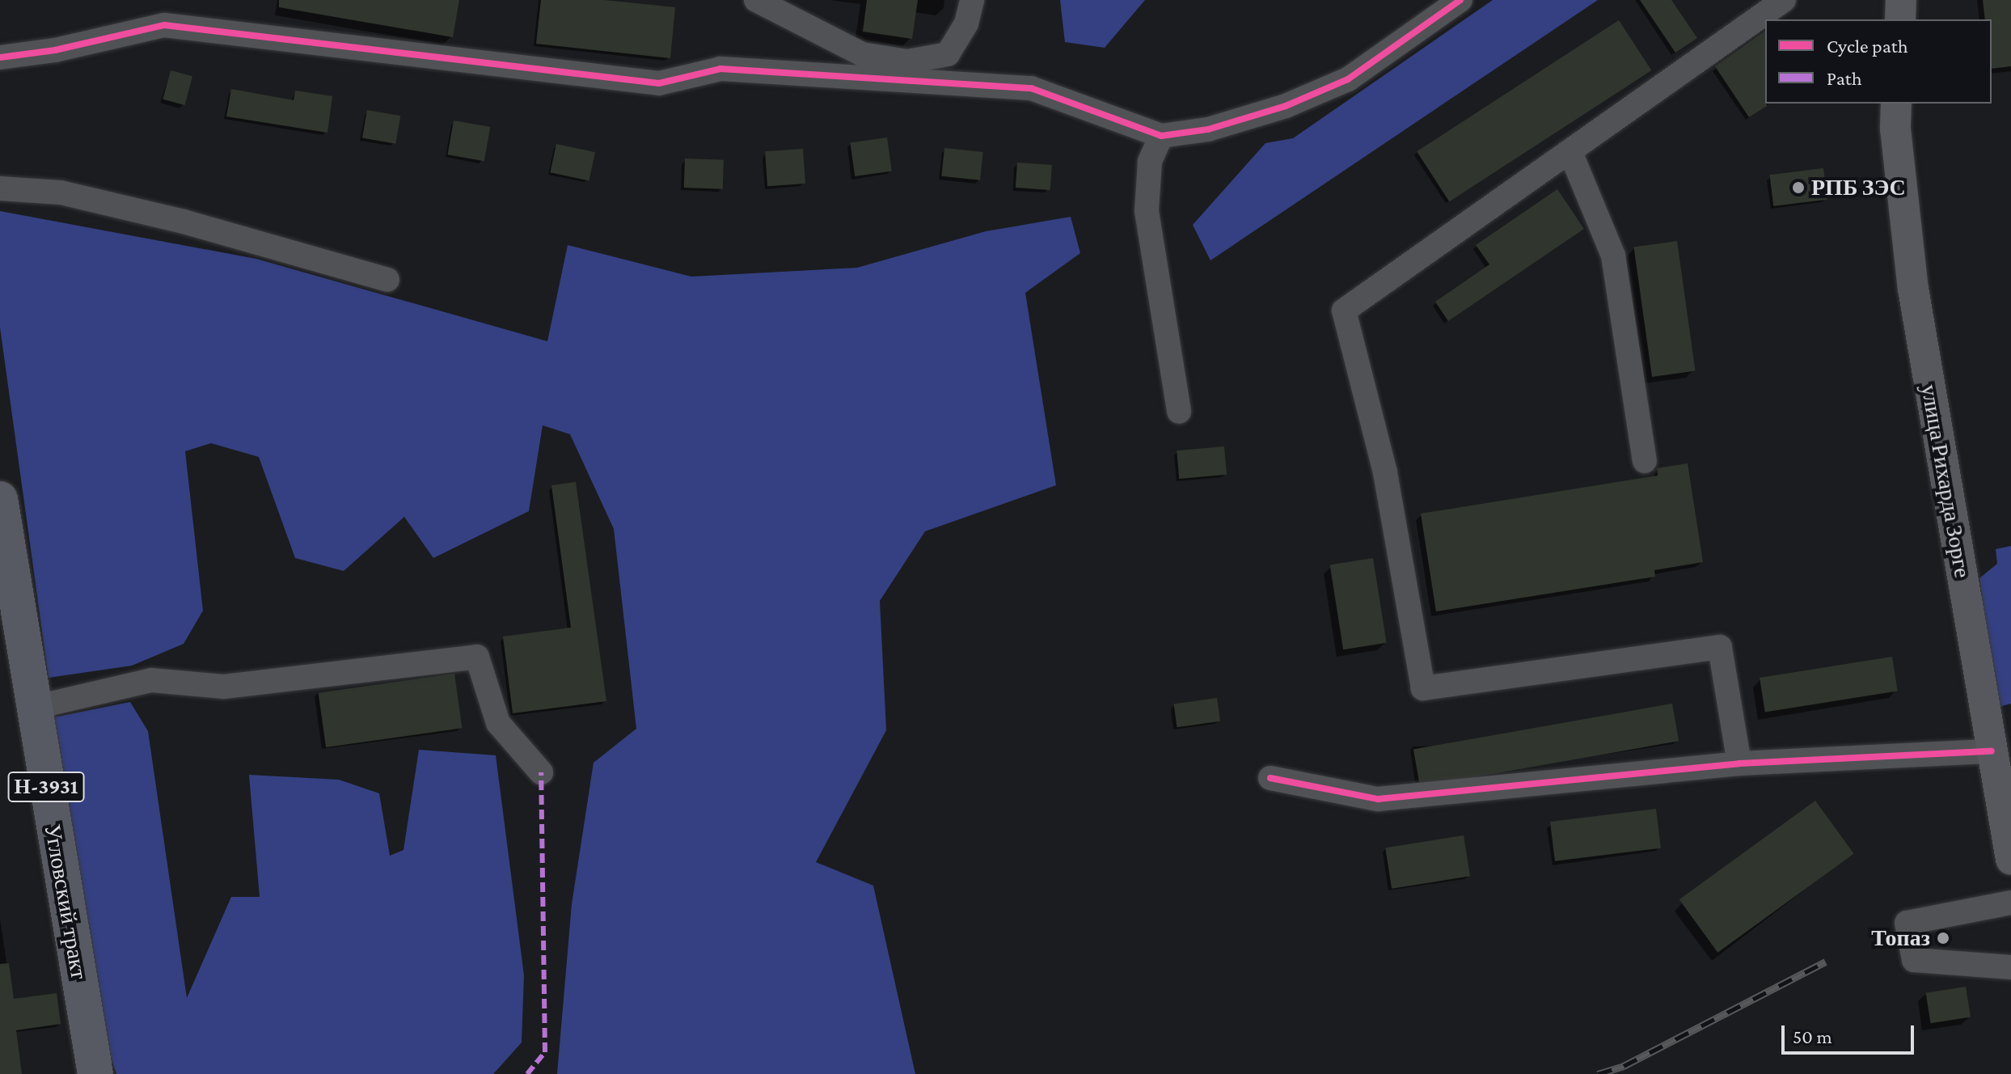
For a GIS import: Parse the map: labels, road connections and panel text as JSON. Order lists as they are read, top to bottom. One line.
{"streets":{"highway":["Н-3931","Угловский тракт"],"main road":["улица Рихарда Зорге"]},"places":["РПБ ЗЭС","Топаз"],"legend":["Cycle path","Path"],"scale_bar":"50 m"}
